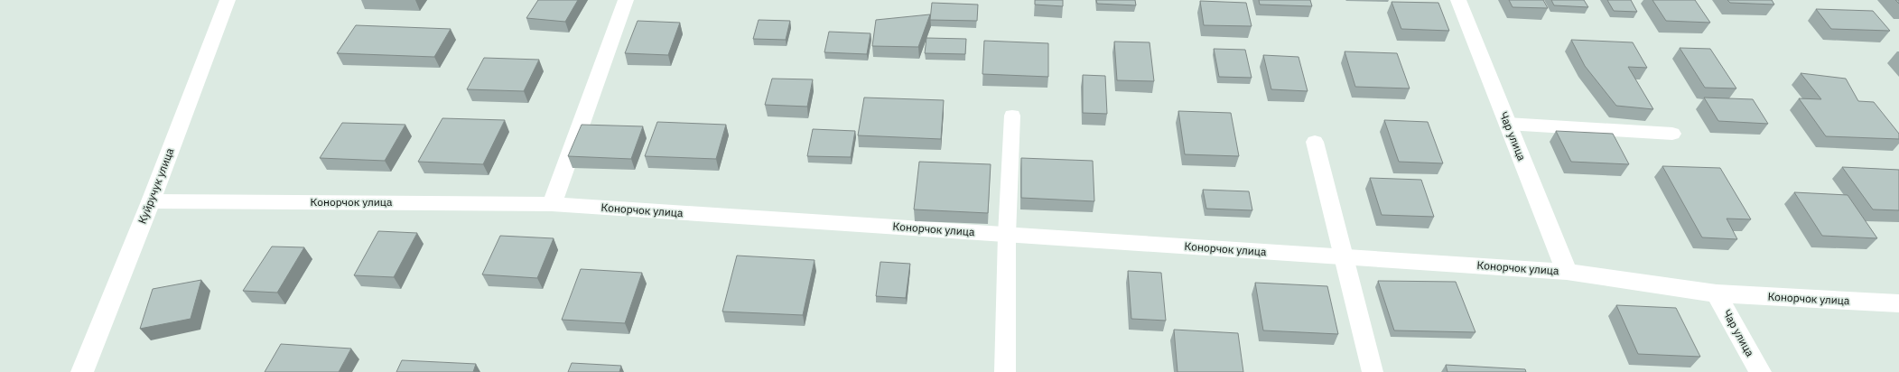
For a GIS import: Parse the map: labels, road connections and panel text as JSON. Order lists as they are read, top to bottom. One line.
{"streets":{"street":["Чар улица","Куйручук улица","Конорчок улица"]},"crossings":[["Чар улица","Конорчок улица"],["Куйручук улица","Конорчок улица"]]}
